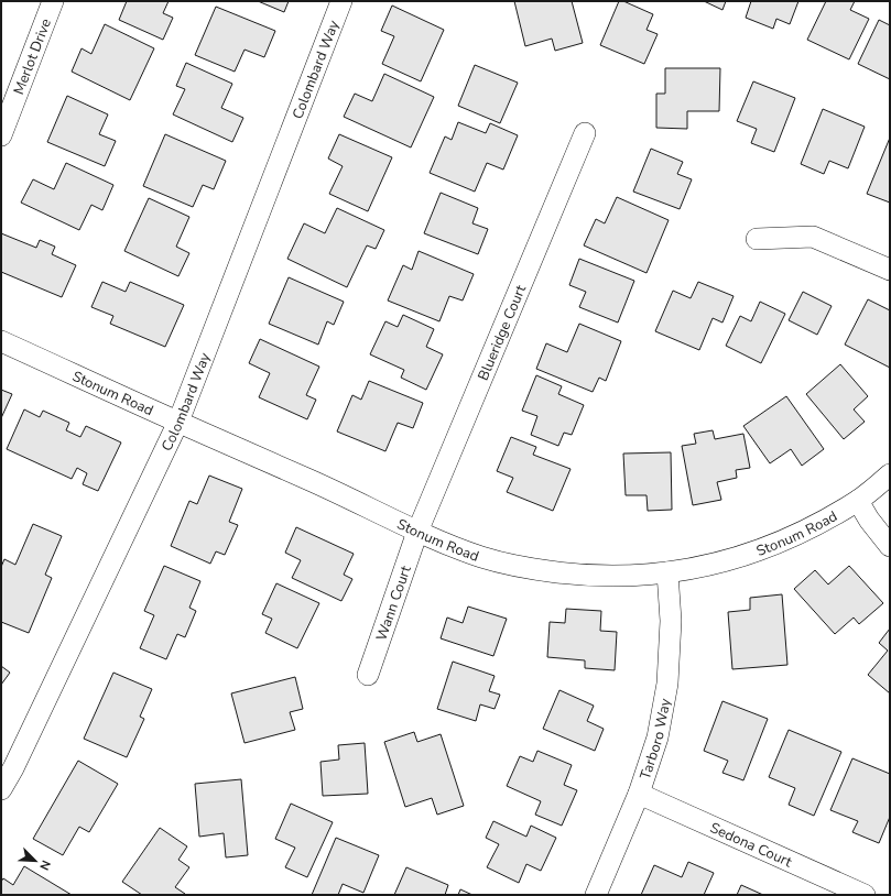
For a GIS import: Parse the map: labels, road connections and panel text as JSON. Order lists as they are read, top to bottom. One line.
{"streets":{"street":["Merlot Drive","Colombard Way","Blueridge Court","Stonum Road","Wann Court","Tarboro Way","Sedona Court"]},"crossings":[["Colombard Way","Stonum Road"],["Blueridge Court","Stonum Road"],["Blueridge Court","Wann Court"],["Stonum Road","Wann Court"],["Stonum Road","Tarboro Way"],["Tarboro Way","Sedona Court"]],"north":"bottom right"}
